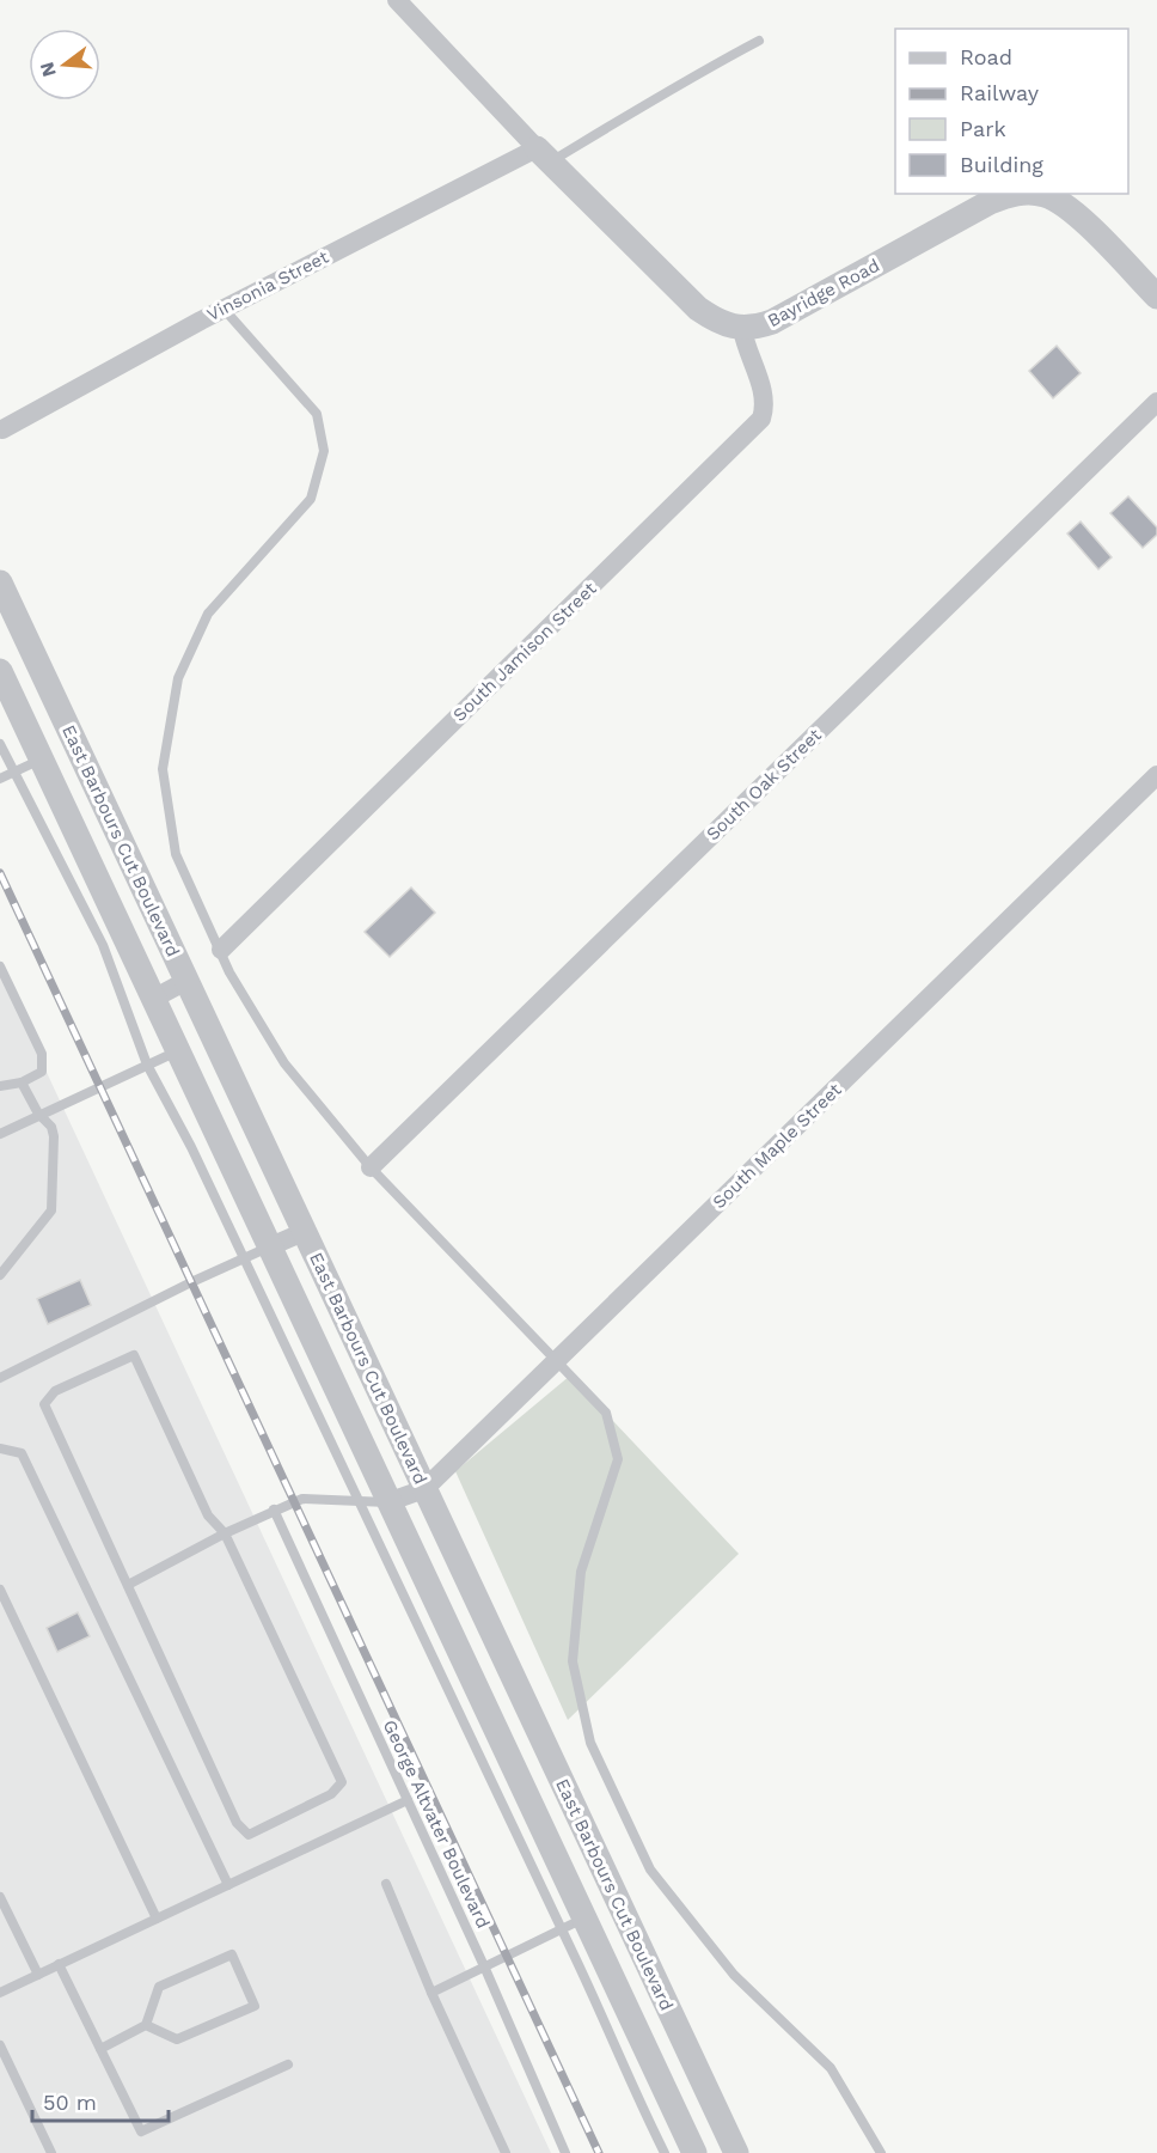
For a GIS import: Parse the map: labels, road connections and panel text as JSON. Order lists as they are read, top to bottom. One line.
{"streets":{"street":["Vinsonia Street","Bayridge Road","South Jamison Street","South Oak Street","East Barbours Cut Boulevard","South Maple Street"],"lane":["George Altvater Boulevard"]},"crossings":[["Vinsonia Street","Bayridge Road"],["Bayridge Road","South Jamison Street"],["East Barbours Cut Boulevard","South Maple Street"]],"legend":["Road","Railway","Park","Building"],"scale_bar":"50 m","north":"left"}
